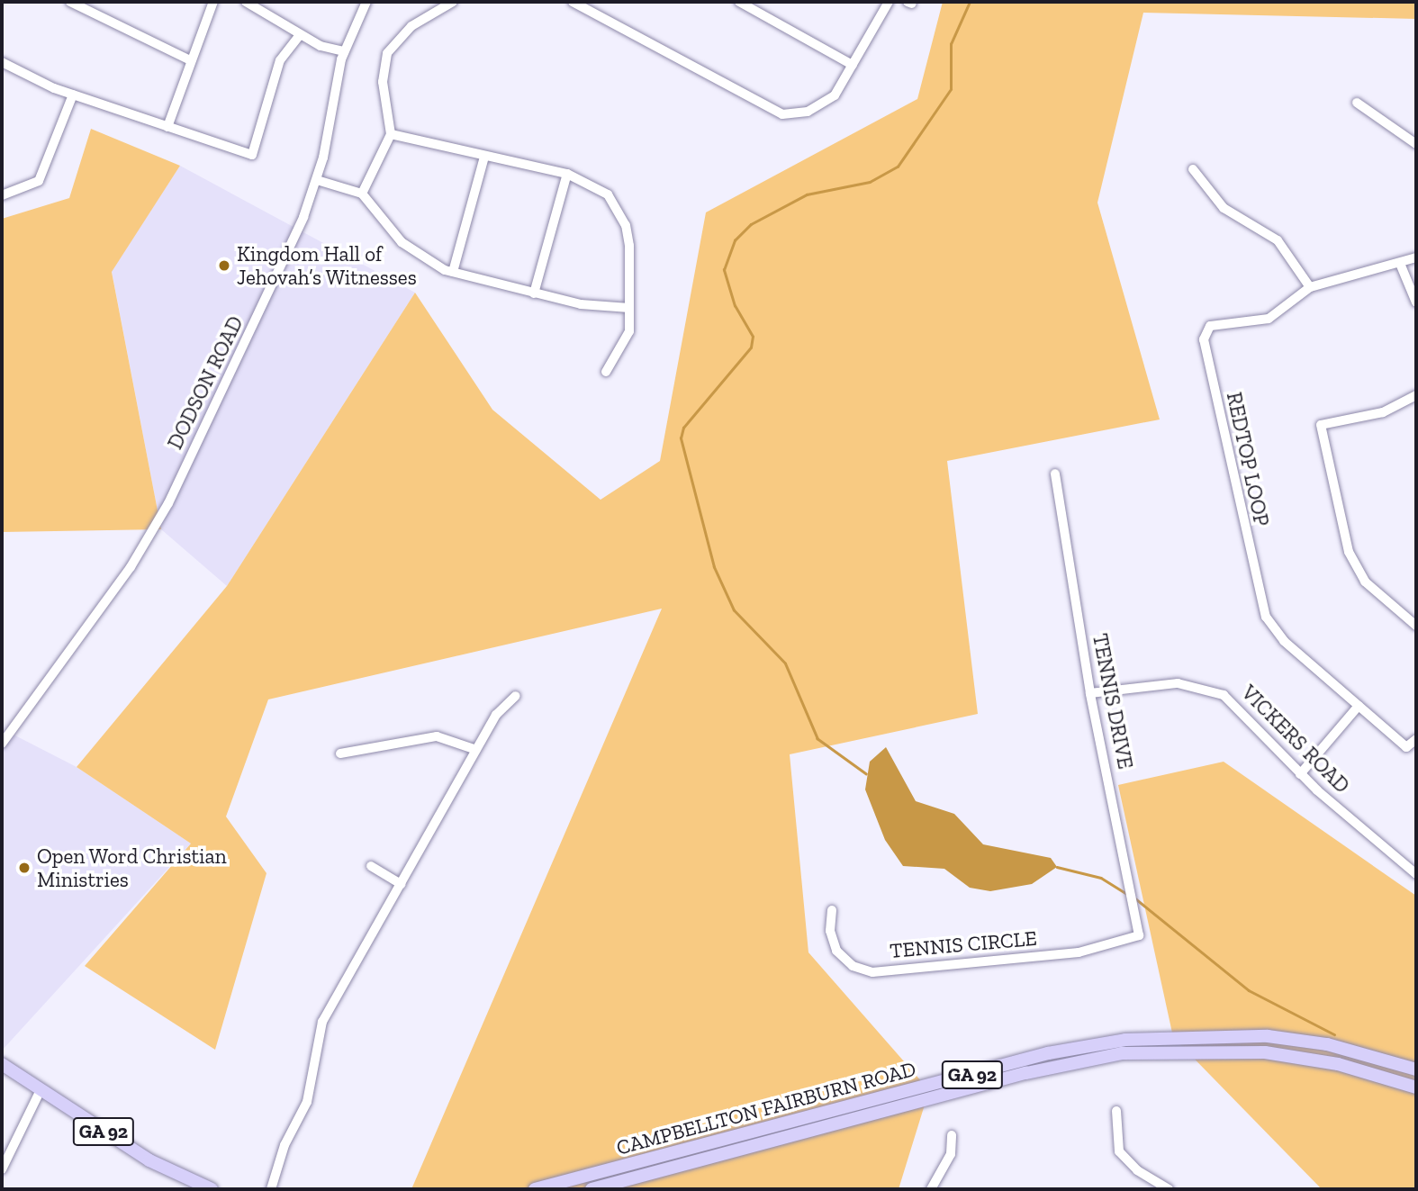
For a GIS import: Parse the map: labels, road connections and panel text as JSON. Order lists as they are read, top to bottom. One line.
{"streets":{"main road":["GA 92","CAMPBELLTON FAIRBURN ROAD"],"street":["DODSON ROAD","REDTOP LOOP","TENNIS DRIVE","VICKERS ROAD","TENNIS CIRCLE"]},"crossings":[["TENNIS DRIVE","VICKERS ROAD"],["TENNIS DRIVE","TENNIS CIRCLE"]],"places":["Kingdom Hall of Jehovah’s Witnesses","Open Word Christian Ministries"]}
